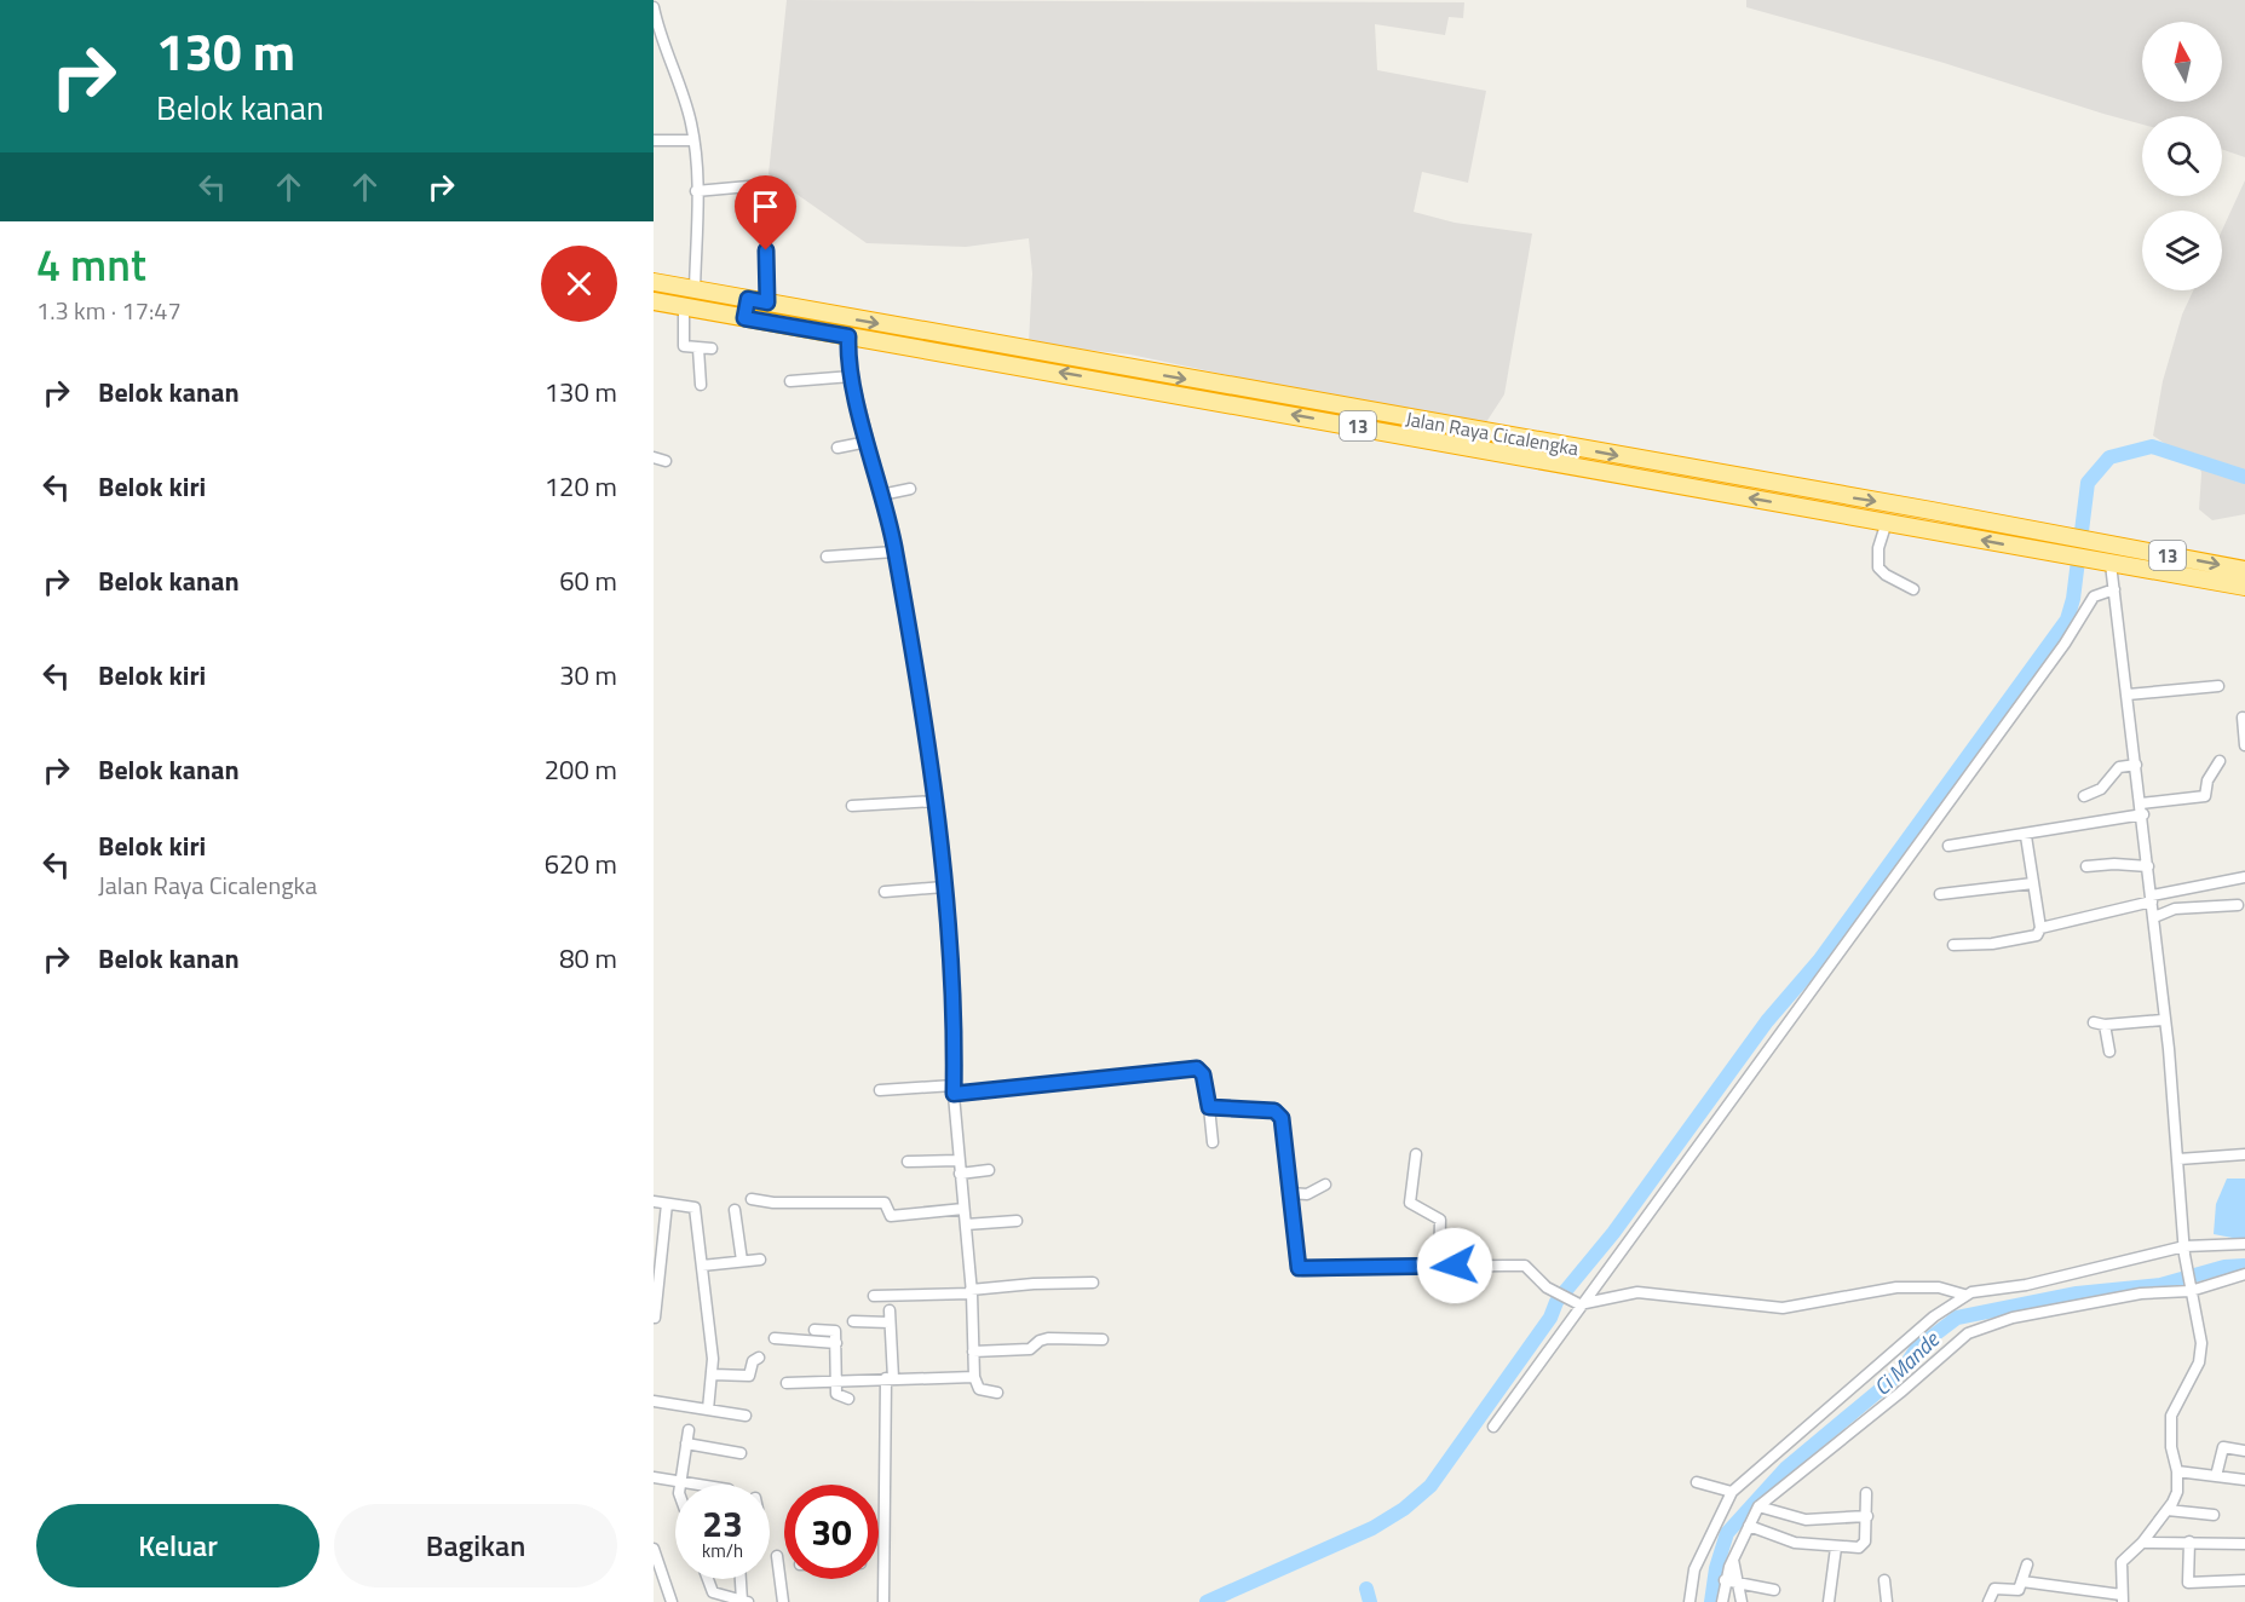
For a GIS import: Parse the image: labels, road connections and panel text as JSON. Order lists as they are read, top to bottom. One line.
{"streets":{"highway":["13","Jalan Raya Cicalengka"]},"water":["Ci Mande"],"north":"top","page":{"turn":["130 m","Belok kanan"],"heading":["4 mnt","1.3 km · 17:47"],"list":[{"name":"Belok kanan","value":"130 m"},{"name":"Belok kiri","value":"120 m"},{"name":"Belok kanan","value":"60 m"},{"name":"Belok kiri","value":"30 m"},{"name":"Belok kanan","value":"200 m"},{"name":"Belok kiri","note":"Jalan Raya Cicalengka","value":"620 m"},{"name":"Belok kanan","value":"80 m"}],"speed":"23 km/h","limit":"30","buttons":["Keluar","Bagikan"]}}
